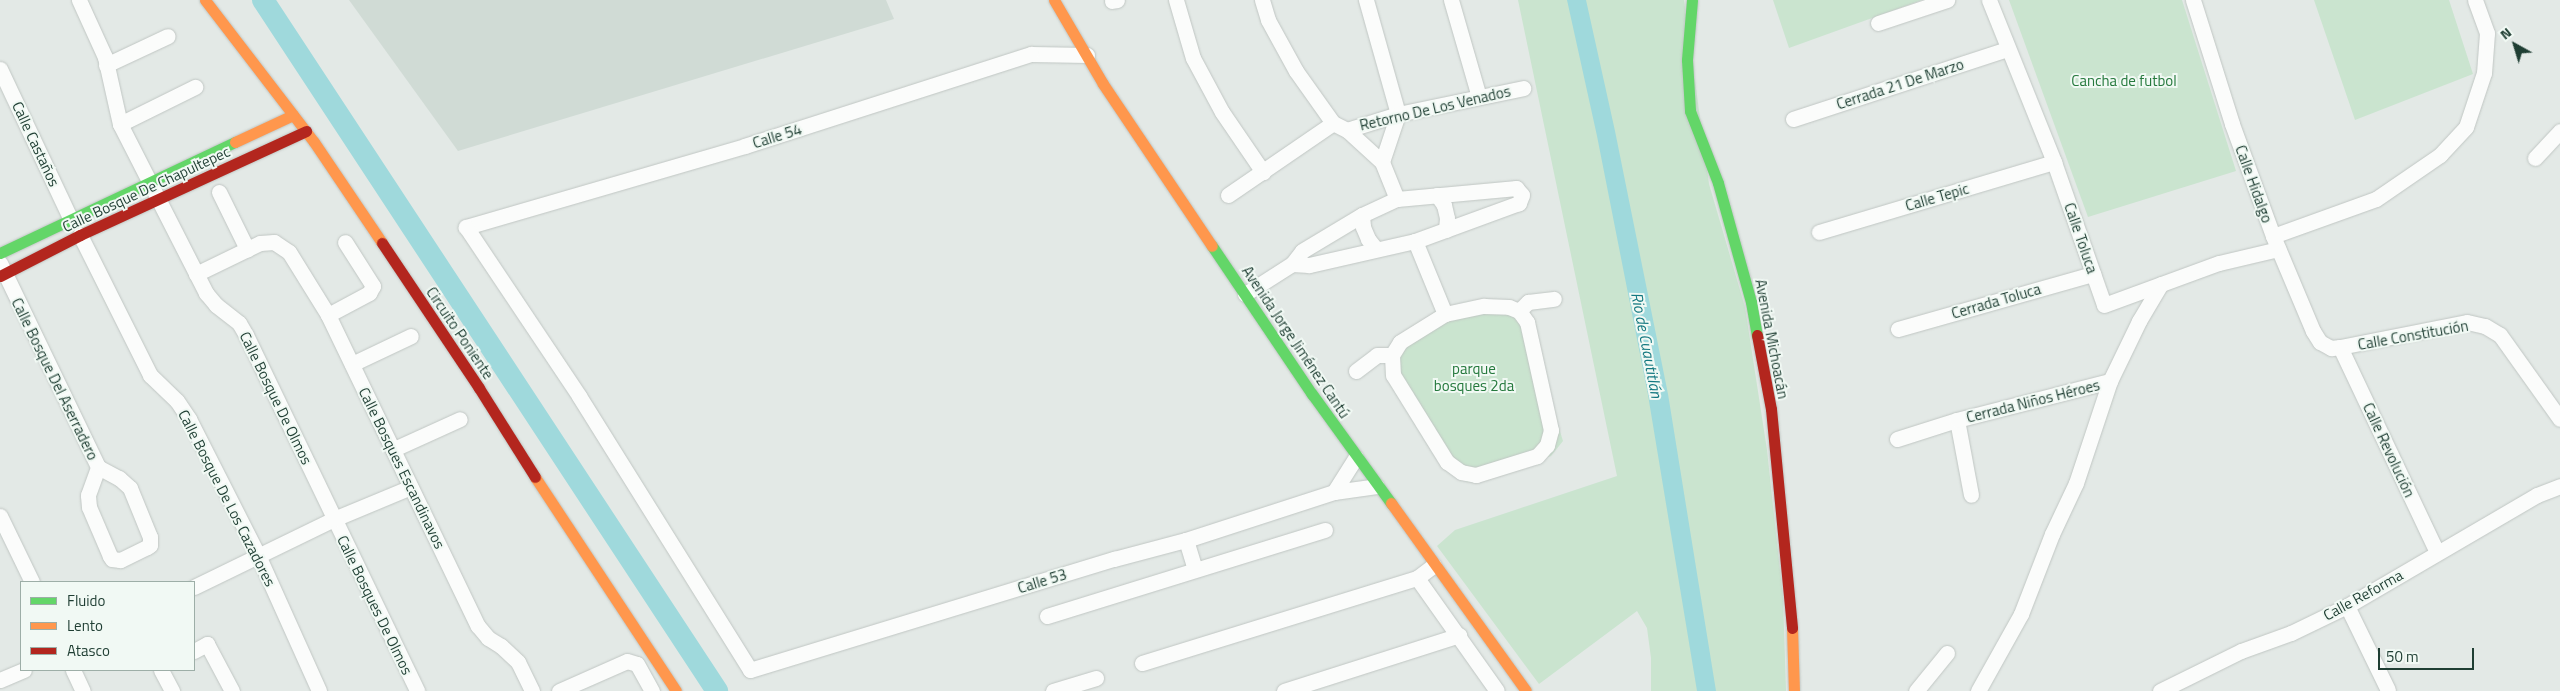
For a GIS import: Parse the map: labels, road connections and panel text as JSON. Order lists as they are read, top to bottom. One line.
{"streets":{"street":["Cerrada 21 De Marzo","Retorno De Los Venados","Calle 54","Calle Castaños","Calle Hidalgo","Calle Bosque De Chapultepec","Calle Tepic","Calle Toluca","Cerrada Toluca","Circuito Poniente","Calle Constitución","Avenida Michoacán","Avenida Jorge Jiménez Cantú","Calle Bosque Del Aserradero","Calle Bosque De Olmos","Cerrada Niños Héroes","Calle Revolución","Calle Bosques Escandinavos","Calle Bosque De Los Cazadores","Calle 53","Calle Reforma","Calle Bosques De Olmos"]},"crossings":[["Cerrada 21 De Marzo","Calle Toluca"],["Calle 54","Avenida Jorge Jiménez Cantú"],["Calle 54","Calle 53"],["Calle Castaños","Calle Bosque De Chapultepec"],["Calle Hidalgo","Calle Toluca"],["Calle Hidalgo","Calle Constitución"],["Calle Hidalgo","Calle Revolución"],["Calle Bosque De Chapultepec","Circuito Poniente"],["Calle Bosque De Chapultepec","Calle Bosque Del Aserradero"],["Calle Bosque De Chapultepec","Calle Bosque De Olmos"],["Calle Bosque De Chapultepec","Calle Bosque De Los Cazadores"],["Calle Tepic","Calle Toluca"],["Calle Toluca","Cerrada Toluca"],["Calle Constitución","Calle Revolución"],["Avenida Jorge Jiménez Cantú","Calle 53"],["Calle Bosque De Olmos","Calle Bosques De Olmos"],["Calle Revolución","Calle Reforma"]],"water":["Rio de Cuautitlán"],"parks":["Cancha de futbol","parque bosques 2da"],"legend":["Fluido","Lento","Atasco"],"scale_bar":"50 m","north":"top left"}
